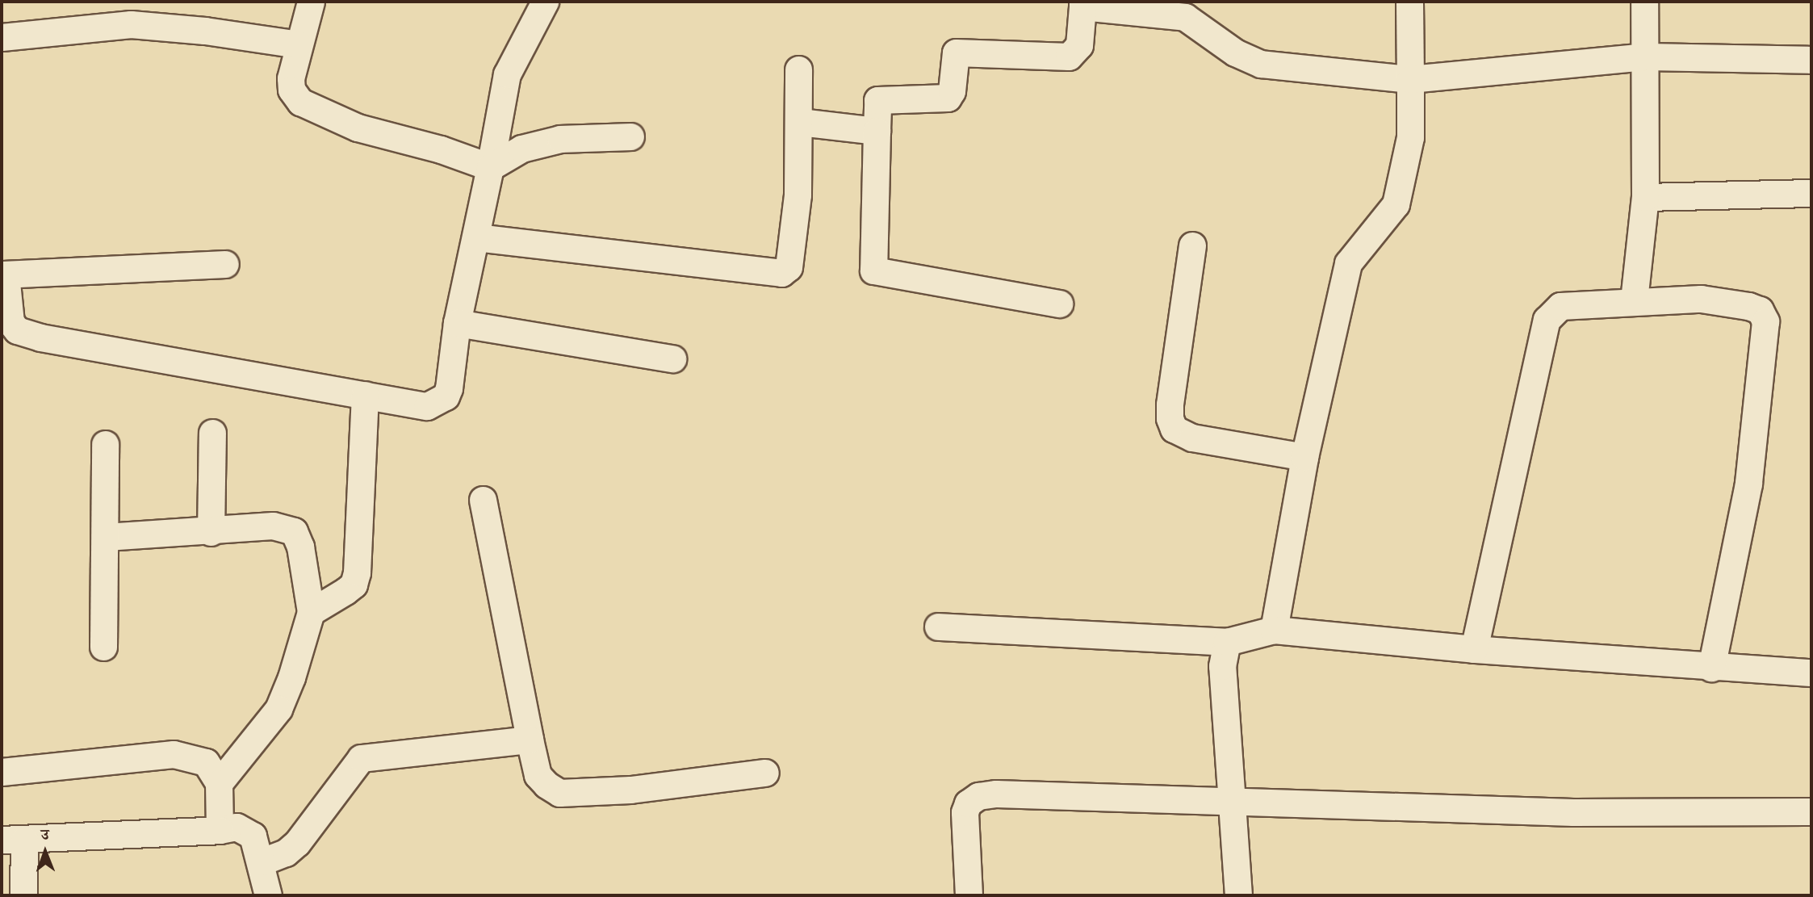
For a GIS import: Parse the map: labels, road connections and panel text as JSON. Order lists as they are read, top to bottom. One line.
{"north":"top"}
